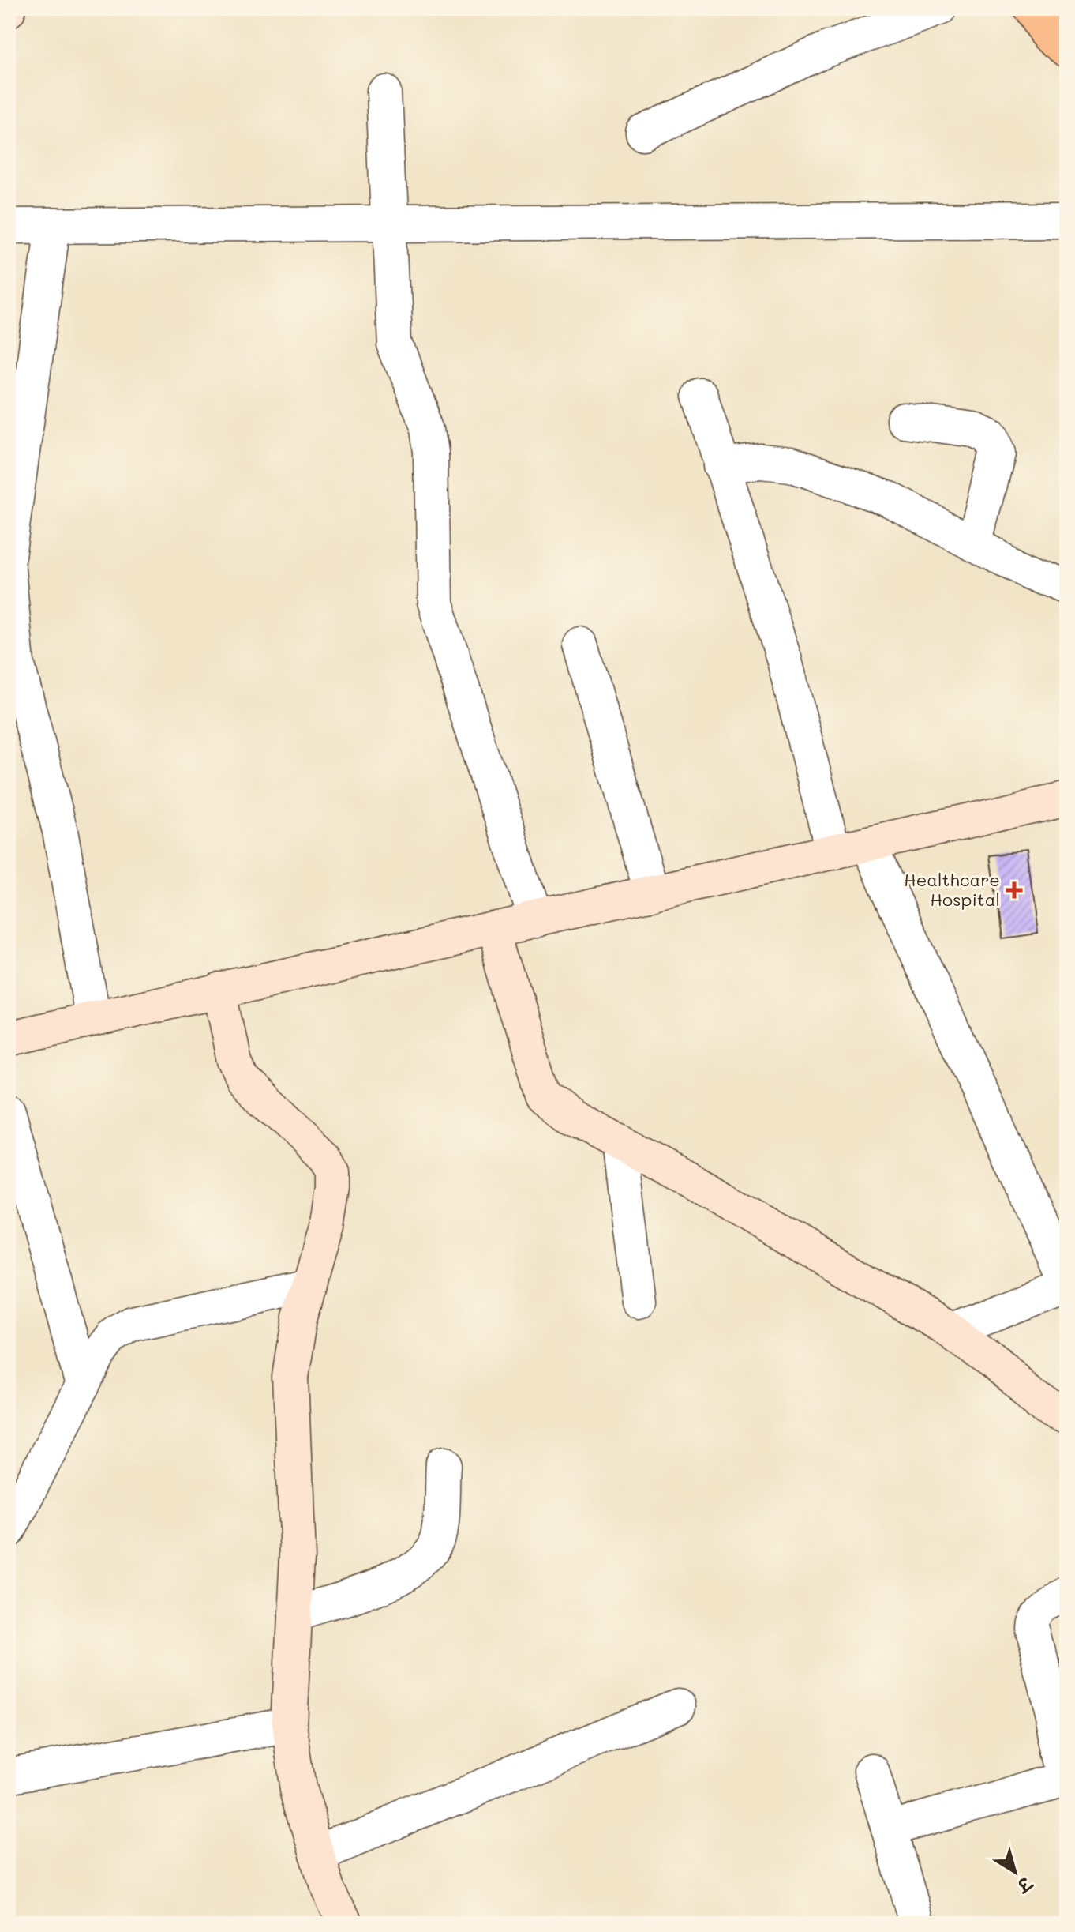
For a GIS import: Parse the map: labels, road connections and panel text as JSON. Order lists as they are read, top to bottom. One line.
{"places":{"health":["Healthcare Hospital"]},"north":"bottom right"}
